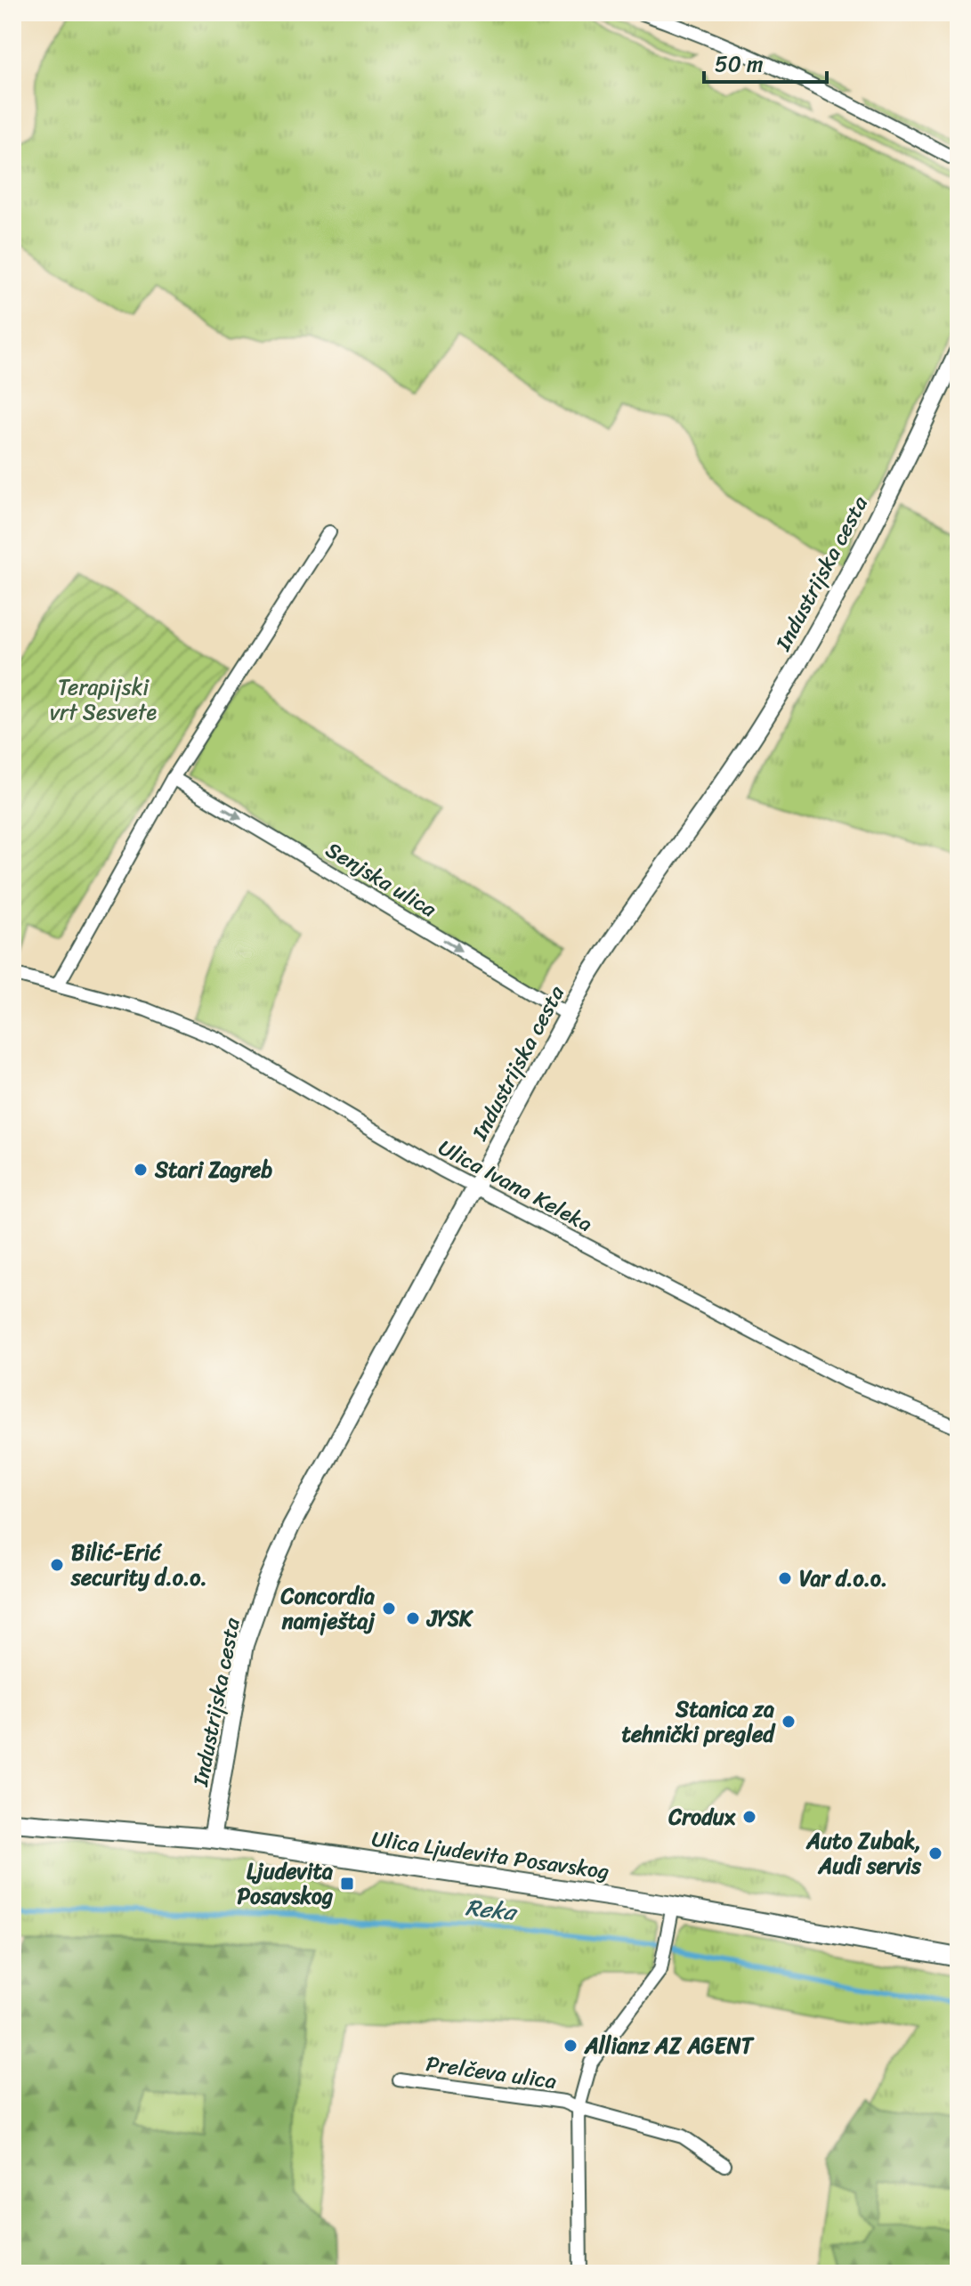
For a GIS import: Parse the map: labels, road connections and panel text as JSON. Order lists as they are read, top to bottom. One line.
{"streets":{"main road":["Ulica Ljudevita Posavskog"],"street":["Industrijska cesta","Senjska ulica","Ulica Ivana Keleka","Prelčeva ulica"]},"crossings":[["Industrijska cesta","Senjska ulica"],["Industrijska cesta","Ulica Ivana Keleka"],["Industrijska cesta","Ulica Ljudevita Posavskog"],["Ulica Ljudevita Posavskog","Prelčeva ulica"]],"one_way":["Senjska ulica"],"water":["Reka"],"parks":["Terapijski vrt Sesvete"],"places":{"other":["Stari Zagreb","Bilić-Erić security d.o.o.","Var d.o.o.","Concordia namještaj","JYSK","Stanica za tehnički pregled","Crodux","Auto Zubak, Audi servis","Allianz AZ AGENT"],"transit":["Ljudevita Posavskog"]},"scale_bar":"50 m"}
